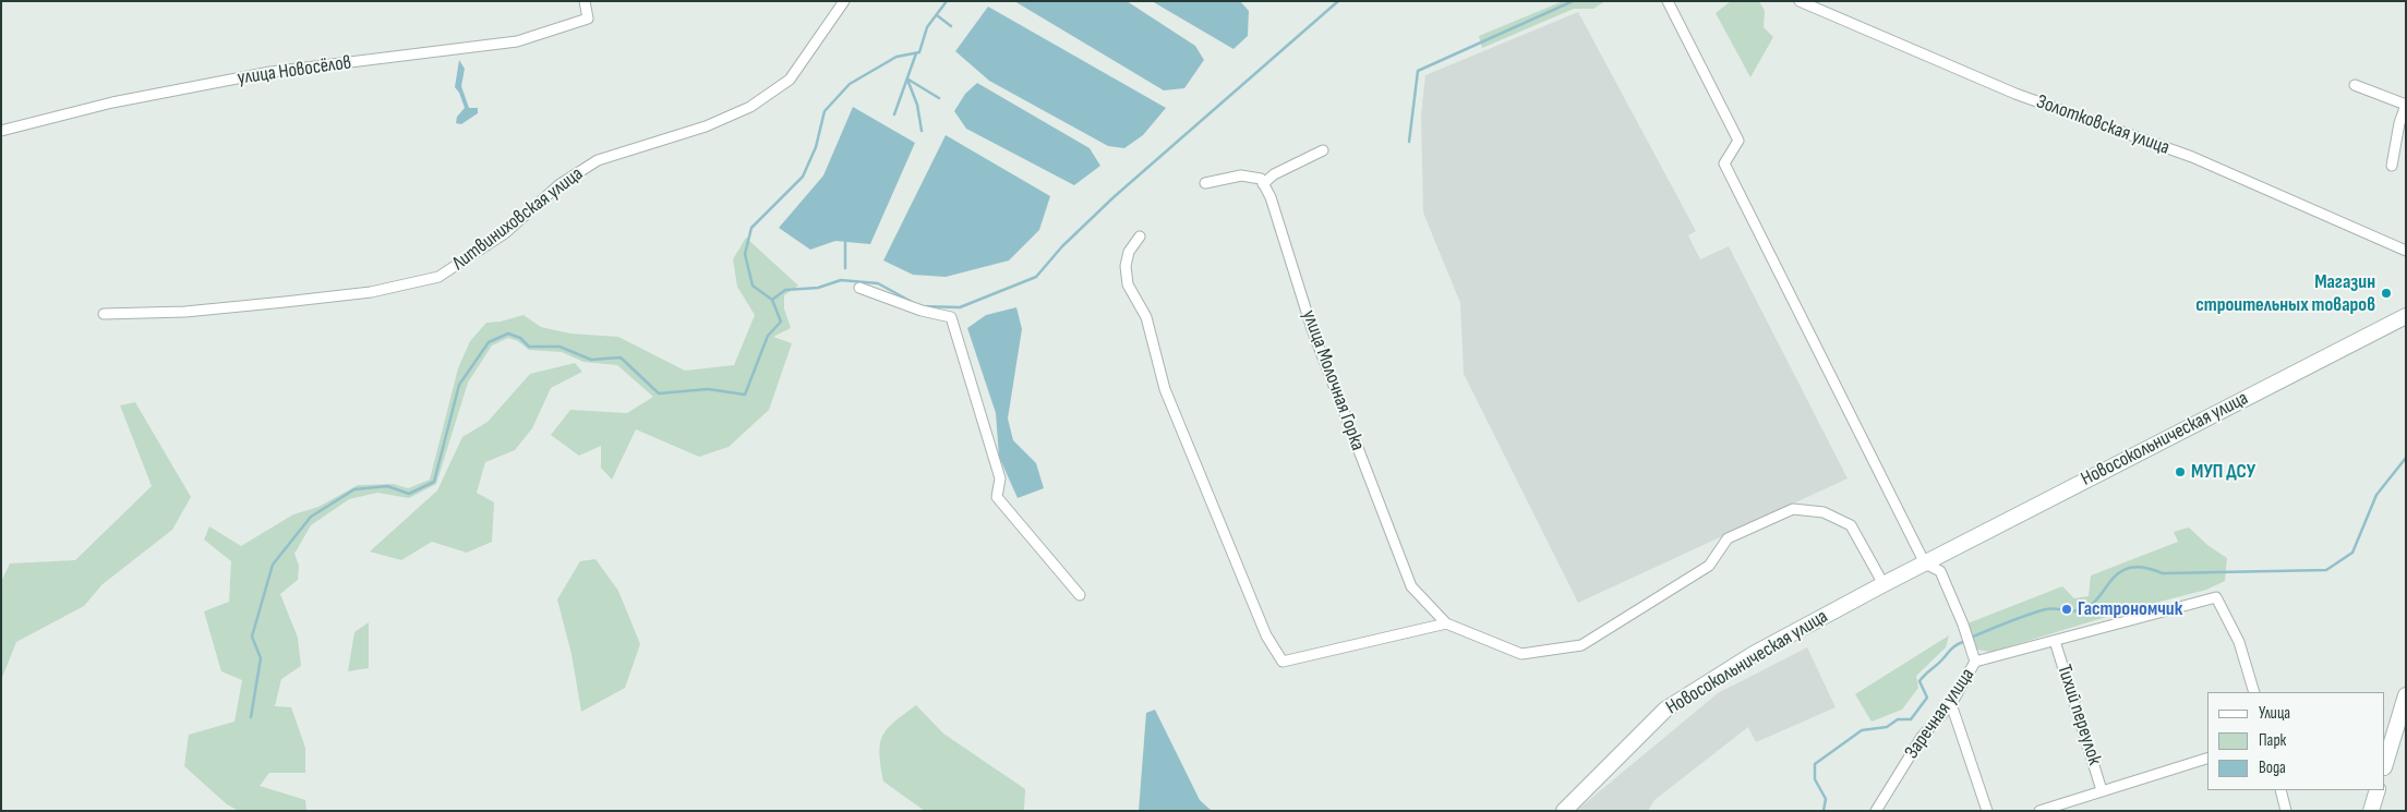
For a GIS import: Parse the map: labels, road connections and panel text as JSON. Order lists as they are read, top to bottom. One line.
{"streets":{"main road":["Новосокольническая улица"],"street":["улица Новосёлов","Золотковская улица","Литвиниховская улица","улица Молочная Горка","Заречная улица","Тихий переулок"]},"crossings":[["Заречная улица","Тихий переулок"]],"places":["Магазин строительных товаров","МУП ДСУ","Гастрономчик"],"legend":["Улица","Парк","Вода"]}
